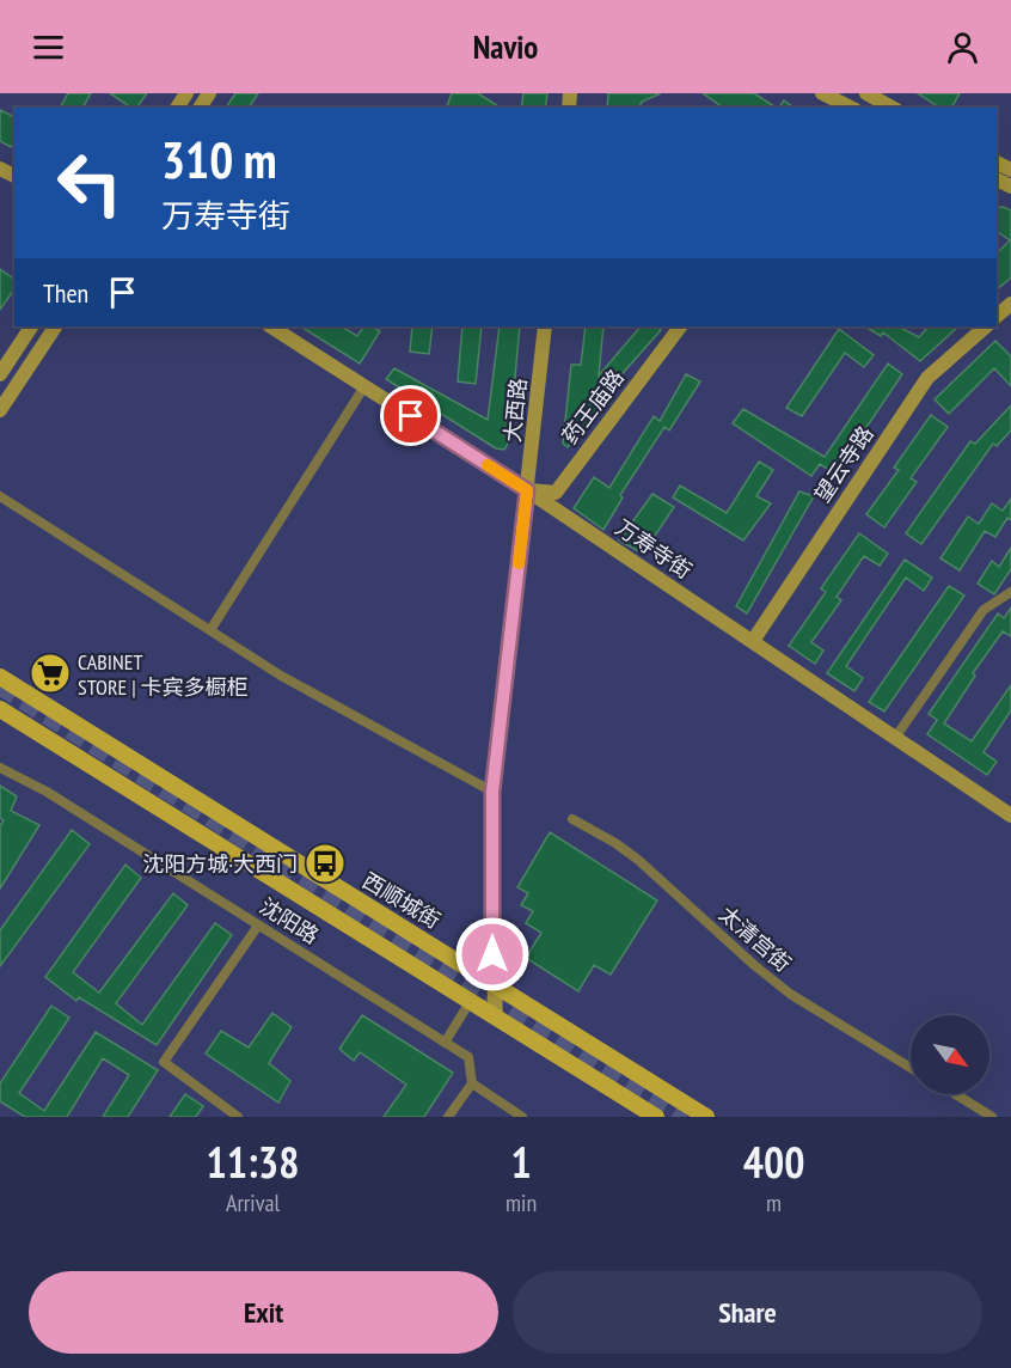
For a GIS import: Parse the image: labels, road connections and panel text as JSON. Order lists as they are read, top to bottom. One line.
{"streets":{"main road":["西顺城街"],"street":["药王庙路","大西路","望云寺路","万寿寺街","沈阳路","太清宫街"]},"crossings":[["药王庙路","大西路"],["药王庙路","万寿寺街"],["大西路","万寿寺街"],["大西路","西顺城街"],["望云寺路","万寿寺街"]],"places":{"supermarket":["CABINET STORE | 卡宾多橱柜"],"bus stop":["沈阳方城·大西门"]},"north":"bottom right","page":{"header":"Navio","turn":["310 m","万寿寺街"],"then":"Then","eta":["11:38","Arrival","1","min","400","m"],"buttons":["Exit","Share"]}}
